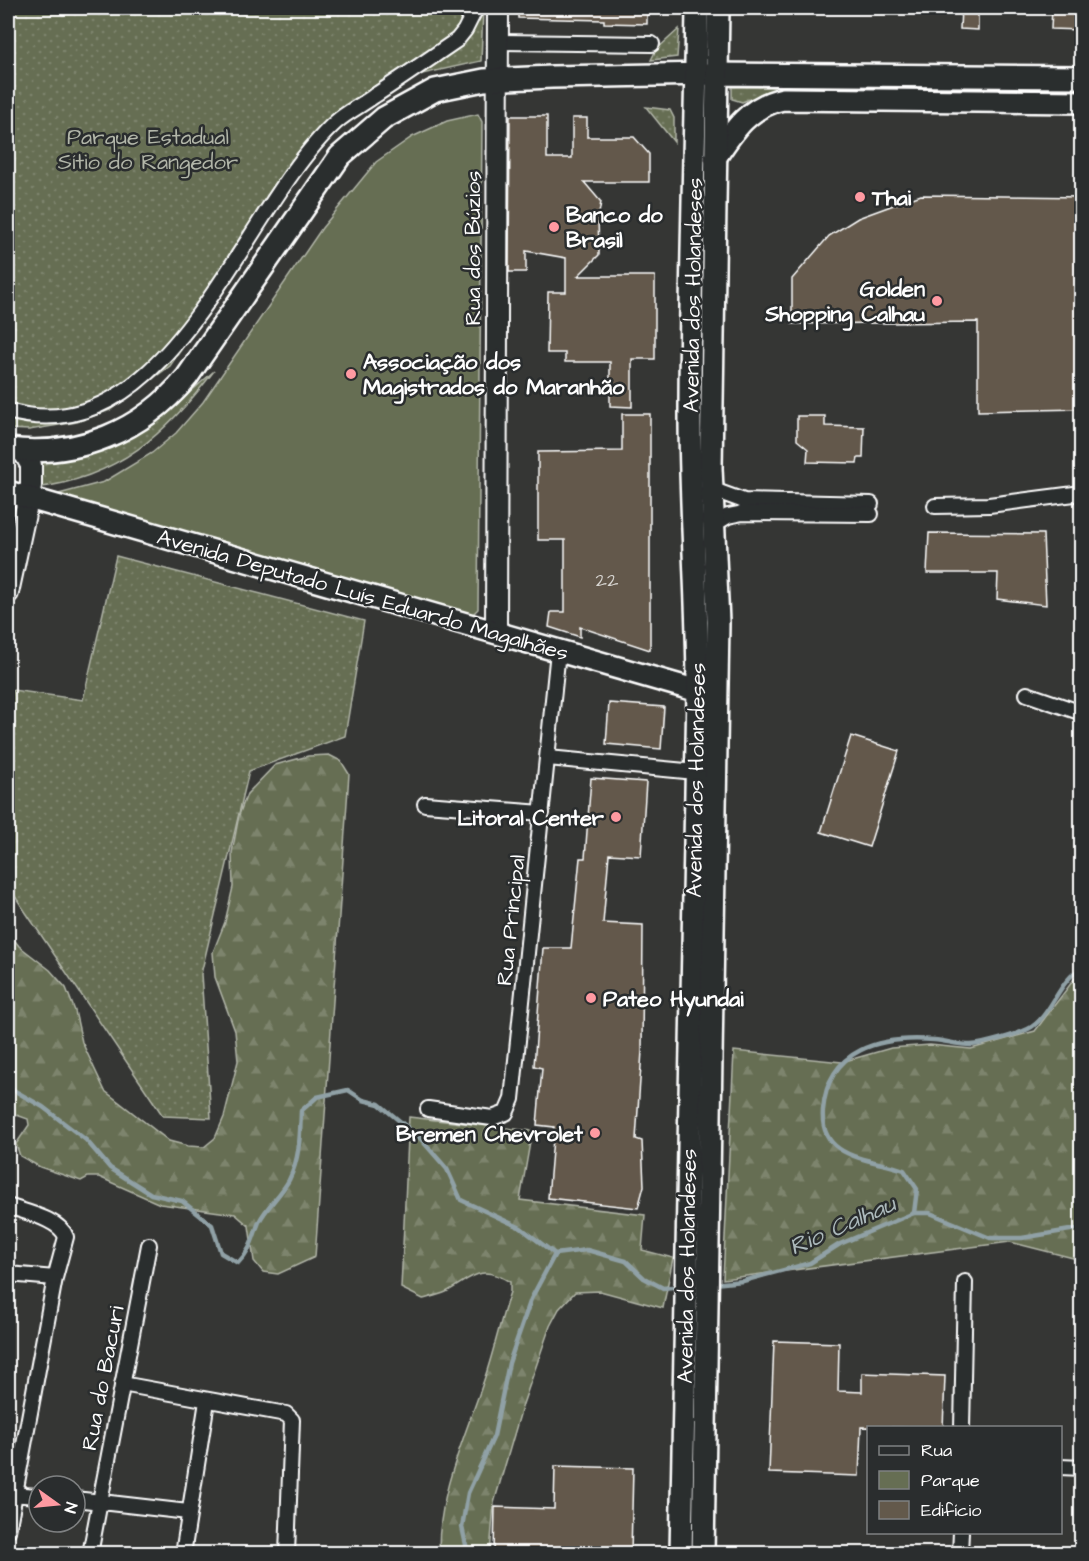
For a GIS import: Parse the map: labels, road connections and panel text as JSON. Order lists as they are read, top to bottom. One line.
{"streets":{"main road":["Rua dos Búzios","Avenida dos Holandeses","Avenida Deputado Luís Eduardo Magalhães"],"street":["Rua Principal","Rua do Bacuri"]},"crossings":[["Rua dos Búzios","Avenida Deputado Luís Eduardo Magalhães"],["Avenida dos Holandeses","Avenida Deputado Luís Eduardo Magalhães"],["Avenida Deputado Luís Eduardo Magalhães","Rua Principal"]],"water":["Rio Calhau"],"parks":["Parque Estadual Sítio do Rangedor"],"places":["Thai","Banco do Brasil","Golden Shopping Calhau","Associação dos Magistrados do Maranhão","Litoral Center","Pateo Hyundai","Bremen Chevrolet"],"house_numbers":["22"],"legend":["Rua","Parque","Edifício"],"north":"right"}
